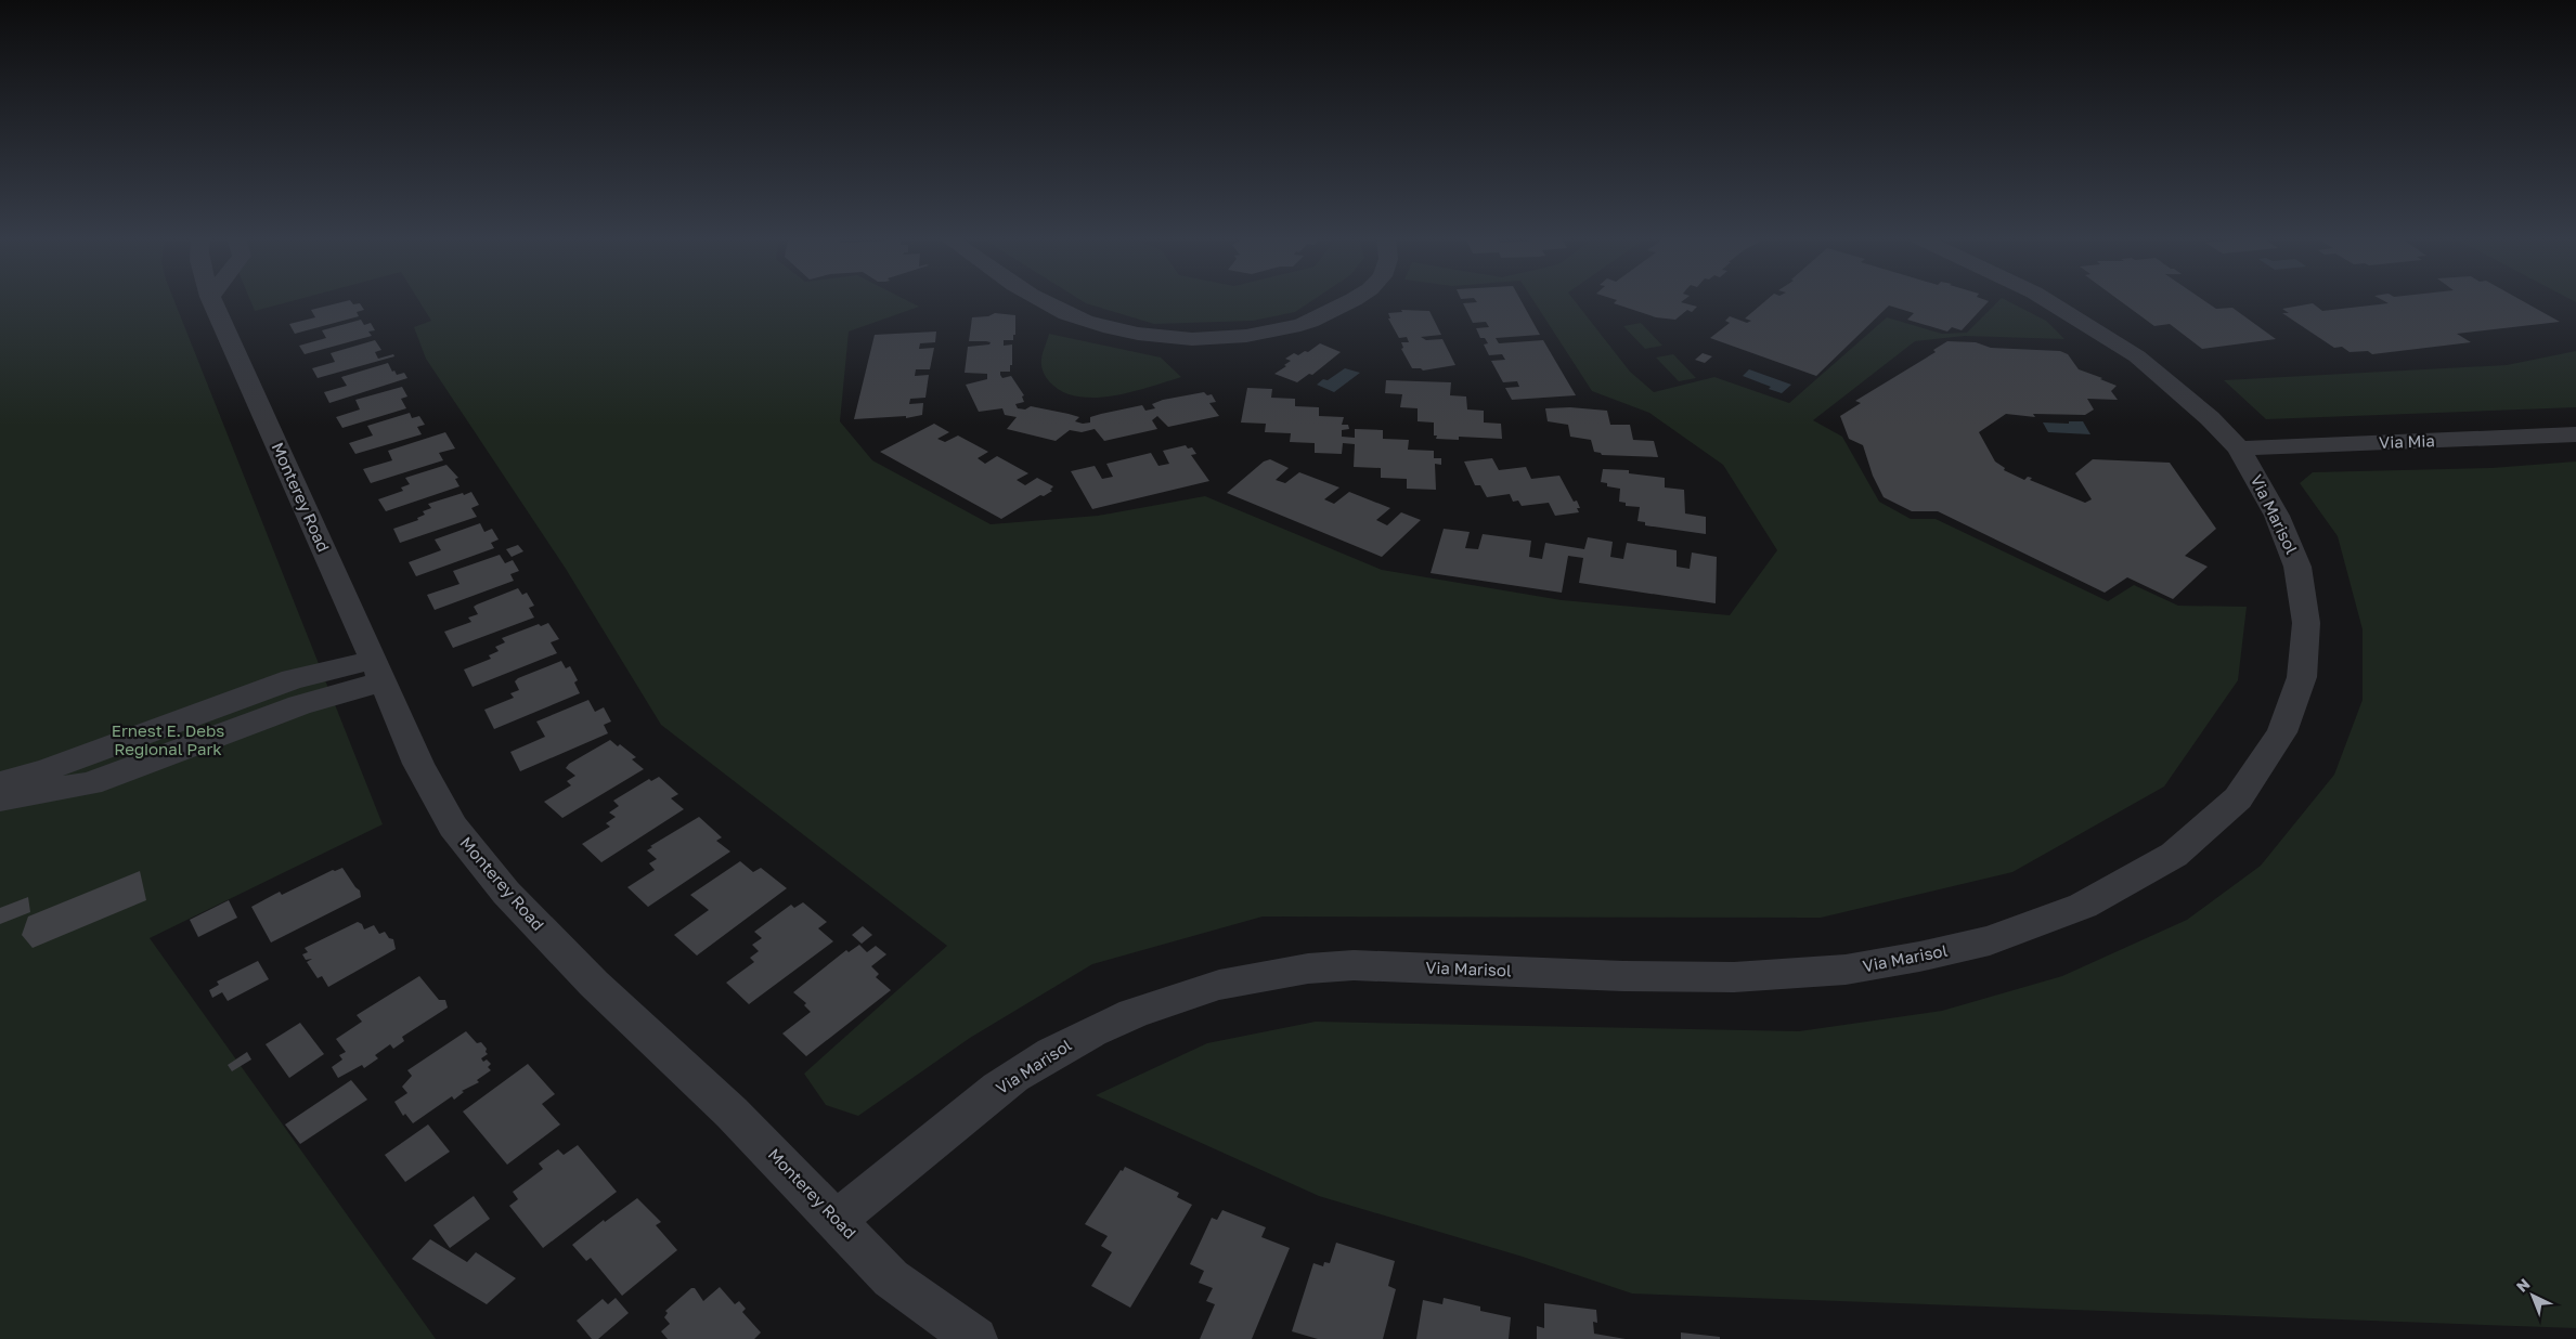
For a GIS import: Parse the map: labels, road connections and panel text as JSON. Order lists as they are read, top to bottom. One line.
{"streets":{"street":["Via Mia","Monterey Road","Via Marisol"]},"crossings":[["Via Mia","Via Marisol"],["Monterey Road","Via Marisol"]],"parks":["Ernest E. Debs Regional Park"],"north":"top left"}
